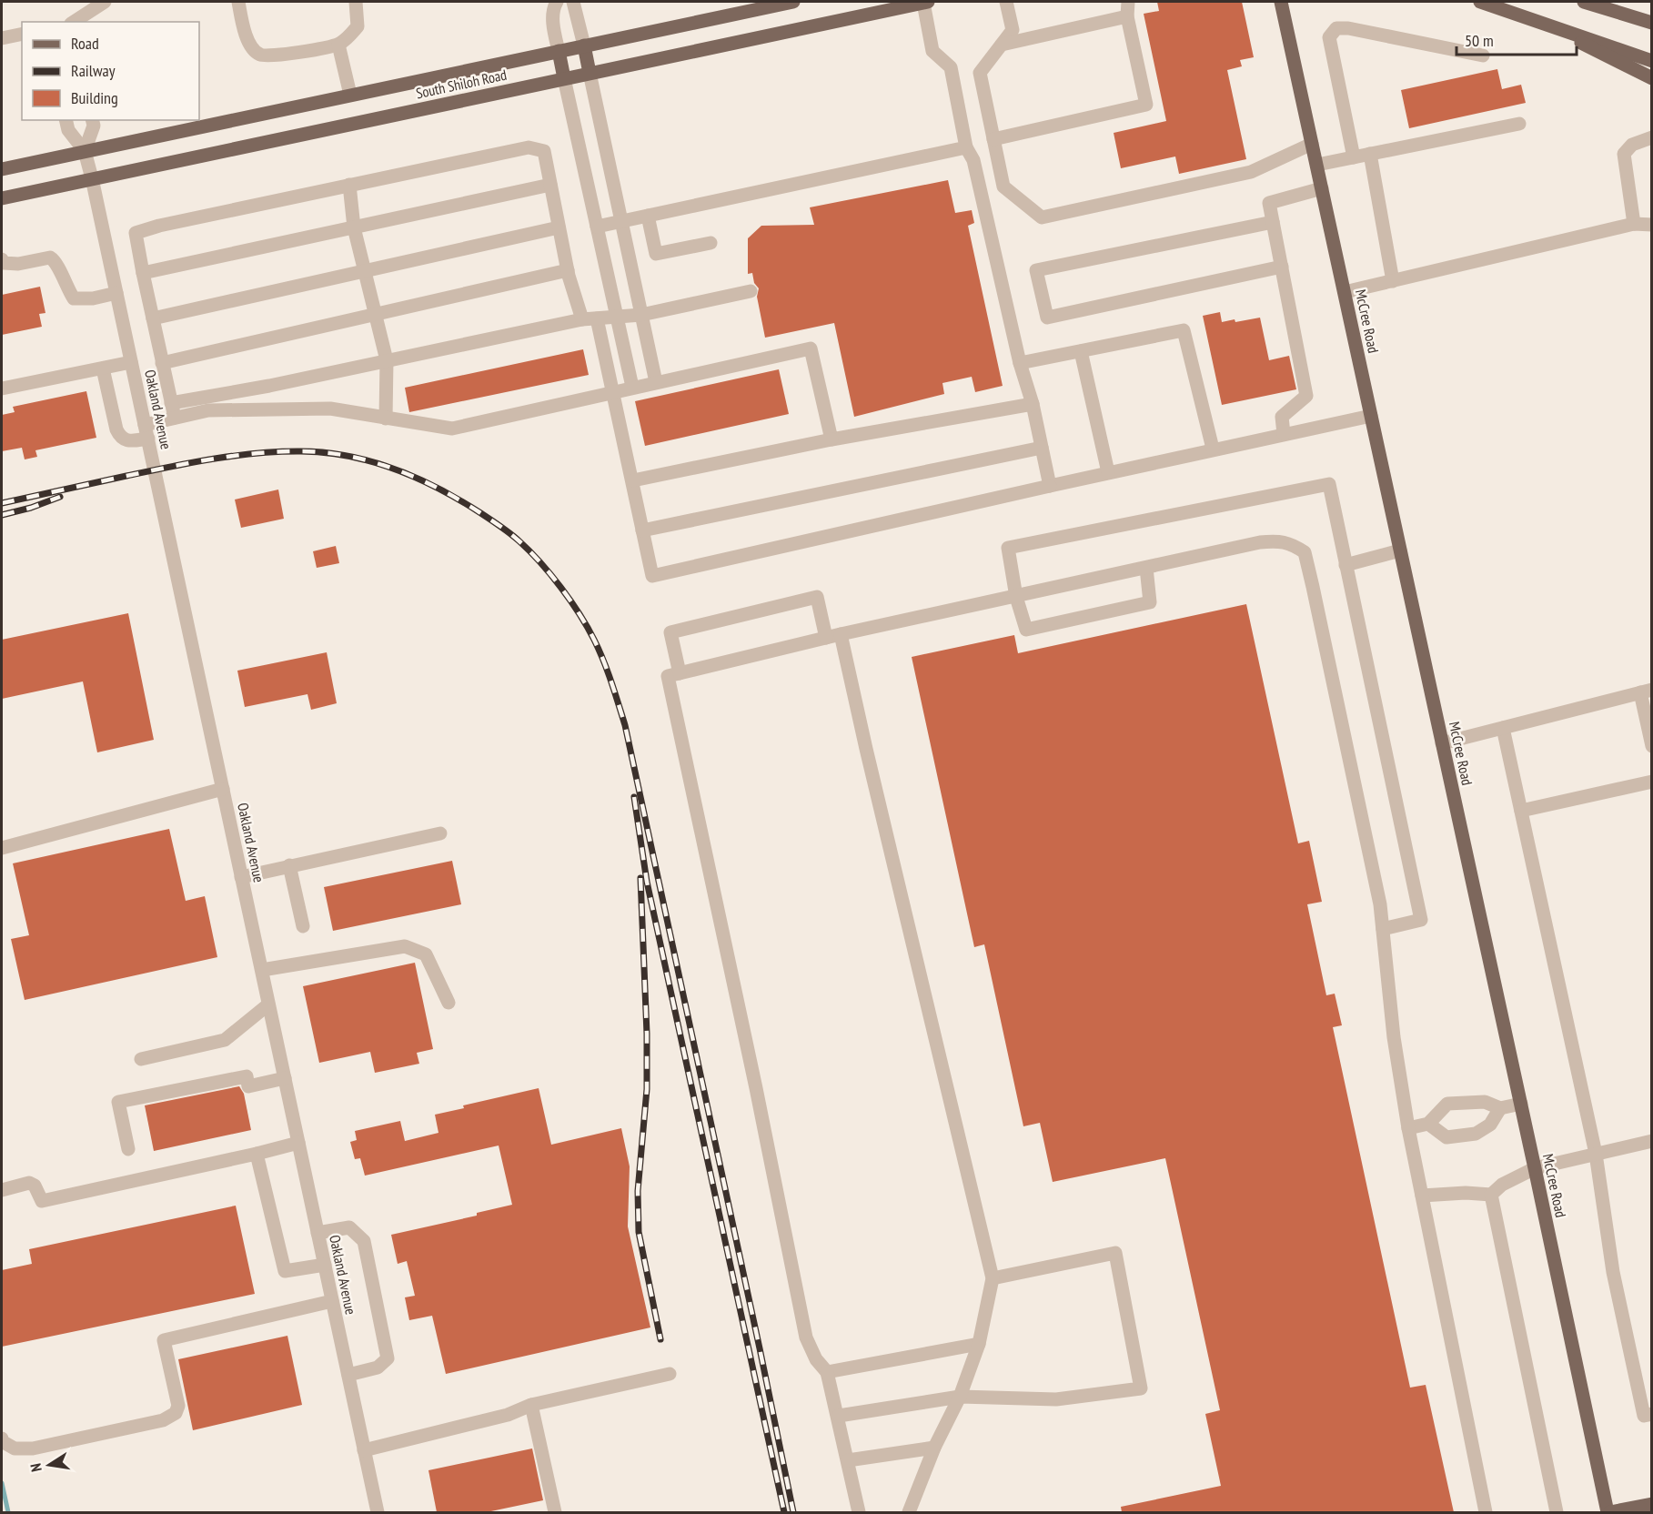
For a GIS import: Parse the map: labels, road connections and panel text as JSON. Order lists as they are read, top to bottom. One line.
{"streets":{"main road":["South Shiloh Road","McCree Road"],"street":["Oakland Avenue"]},"crossings":[["South Shiloh Road","Oakland Avenue"]],"legend":["Road","Railway","Building"],"scale_bar":"50 m","north":"left"}
